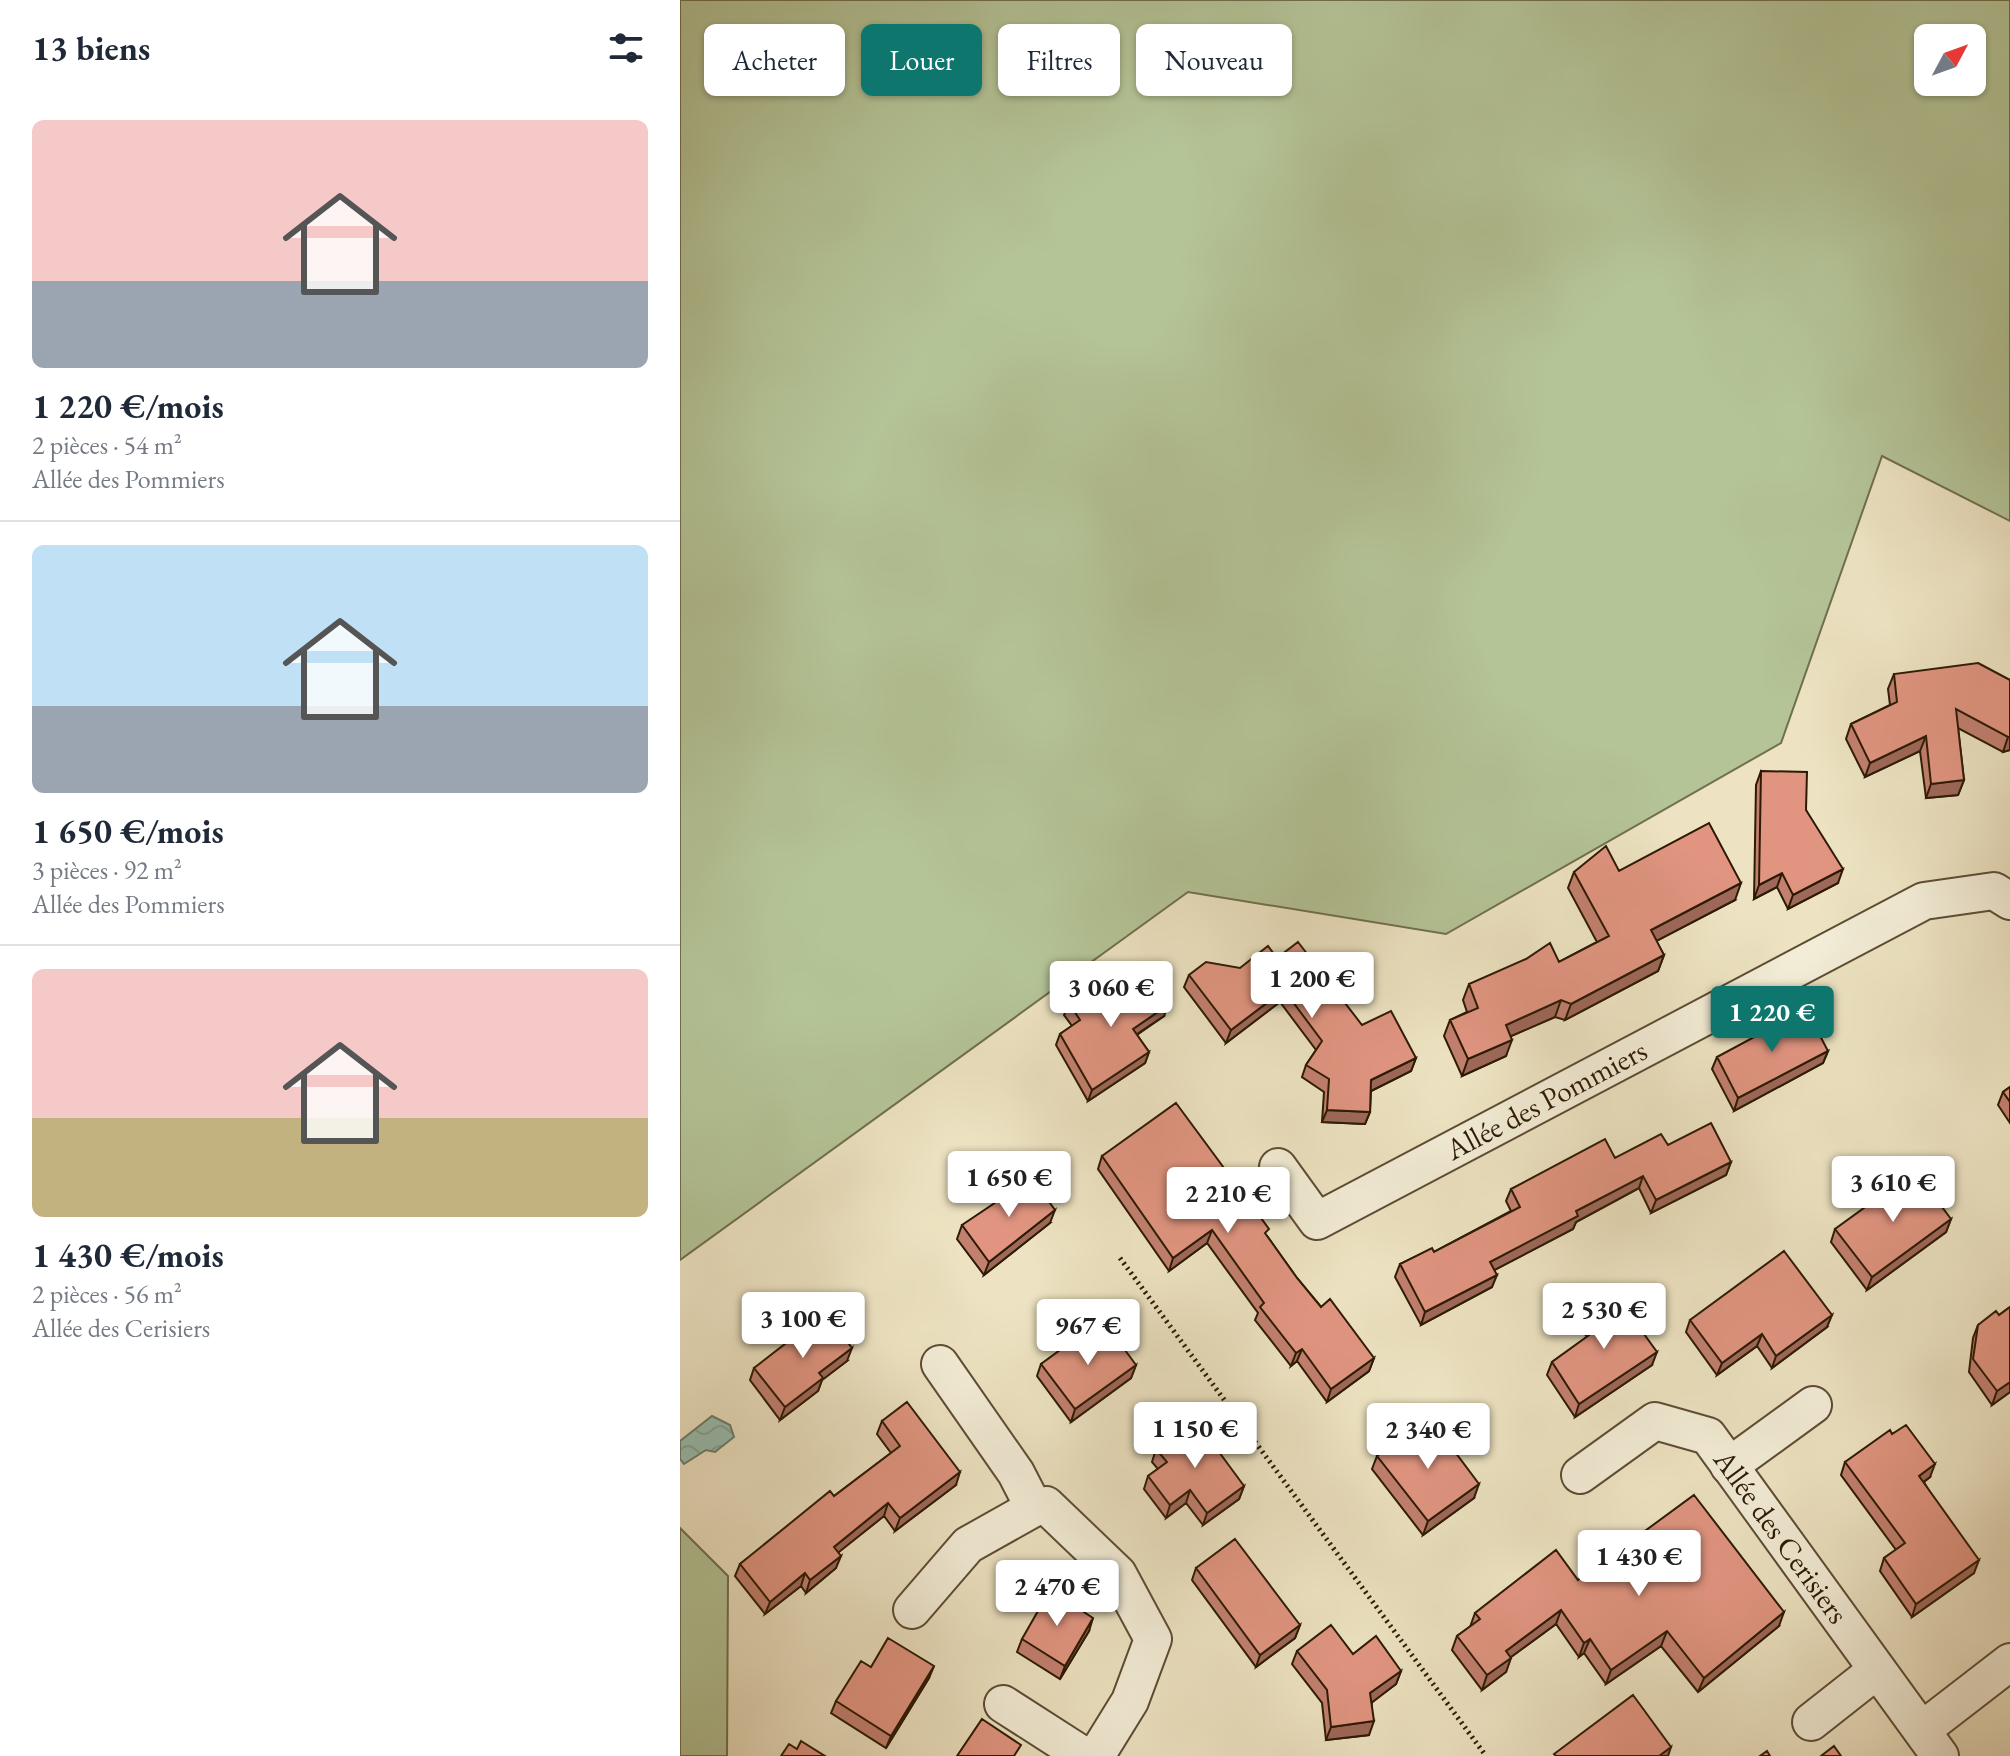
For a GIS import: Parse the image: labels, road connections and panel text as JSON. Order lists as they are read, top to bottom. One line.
{"streets":{"street":["Allée des Pommiers","Allée des Cerisiers"]},"north":"top right","page":{"heading":"13 biens","chip":["Acheter","Louer","Filtres","Nouveau"],"list":[{"name":"1 220 €/mois","note":"2 pièces · 54 m² · Allée des Pommiers"},{"name":"1 650 €/mois","note":"3 pièces · 92 m² · Allée des Pommiers"},{"name":"1 430 €/mois","note":"2 pièces · 56 m² · Allée des Cerisiers"}],"price":["1 200 €","3 060 €","1 220 €","1 650 €","3 610 €","2 210 €","2 530 €","3 100 €","967 €","1 150 €","2 340 €","1 430 €","2 470 €"]}}
